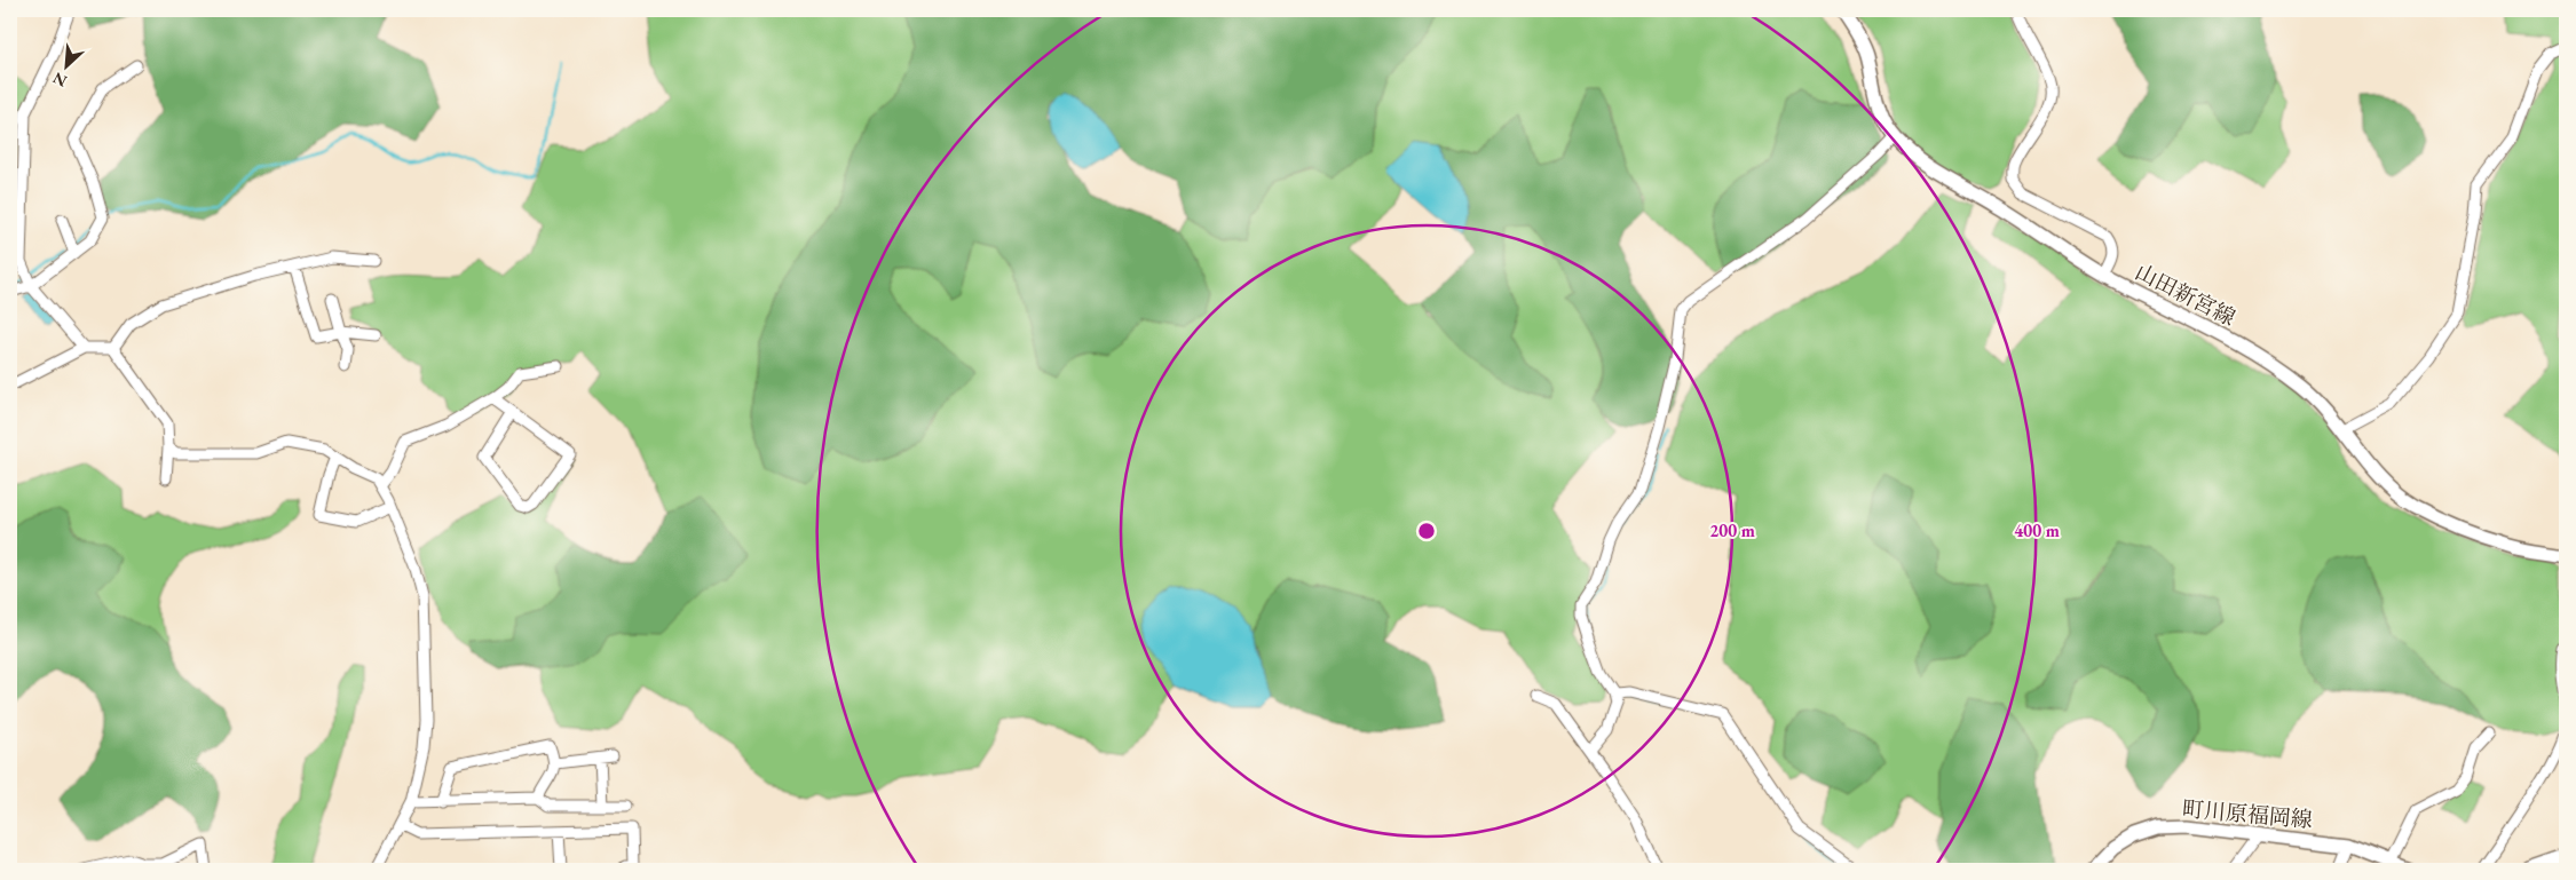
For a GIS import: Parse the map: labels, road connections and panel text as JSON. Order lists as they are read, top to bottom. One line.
{"streets":{"main road":["山田新宮線","町川原福岡線"]},"north":"bottom left","rings":["200 m","400 m"]}
